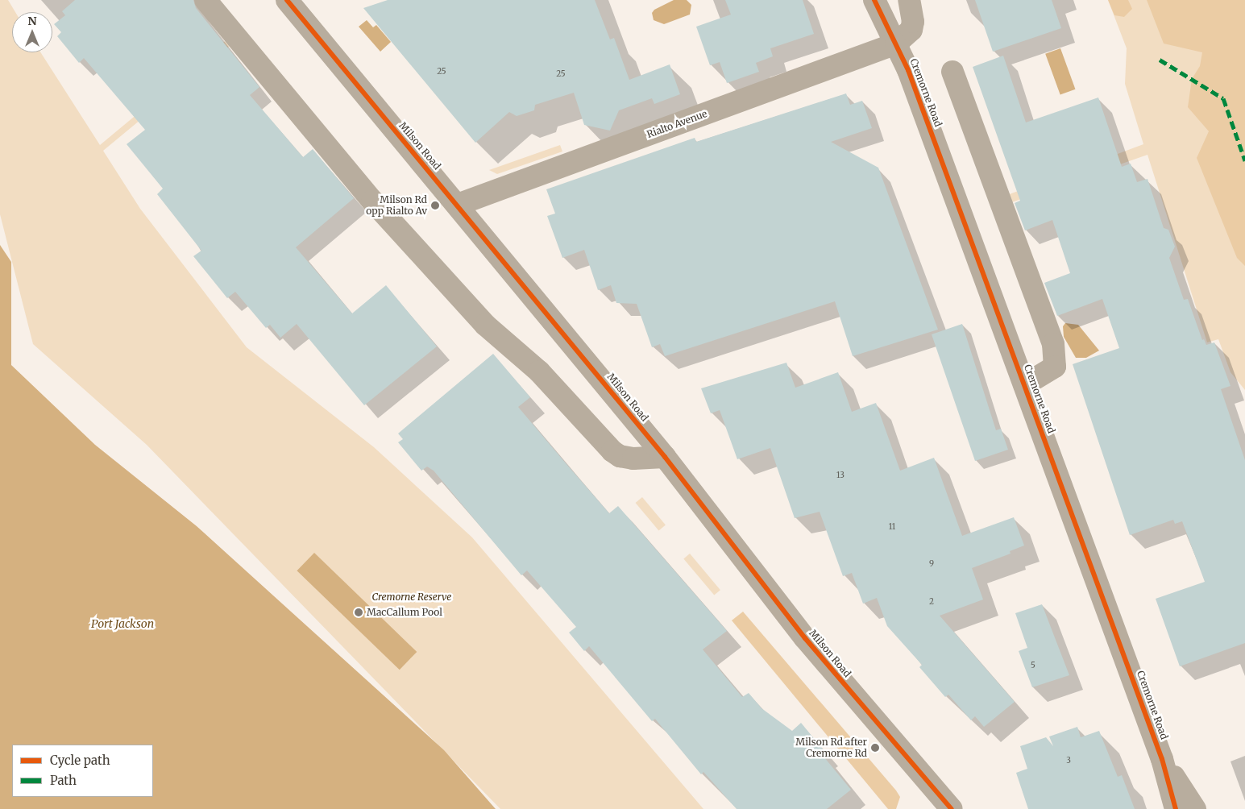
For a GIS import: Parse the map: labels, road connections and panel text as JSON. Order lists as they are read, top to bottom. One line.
{"streets":{"street":["Cremorne Road","Rialto Avenue","Milson Road"]},"crossings":[["Cremorne Road","Rialto Avenue"],["Rialto Avenue","Milson Road"]],"water":["Port Jackson"],"parks":["Cremorne Reserve"],"places":["Milson Rd opp Rialto Av","MacCallum Pool","Milson Rd after Cremorne Rd"],"house_numbers":["25","25","13","11","9","2","5","3"],"legend":["Cycle path","Path"],"north":"top"}
